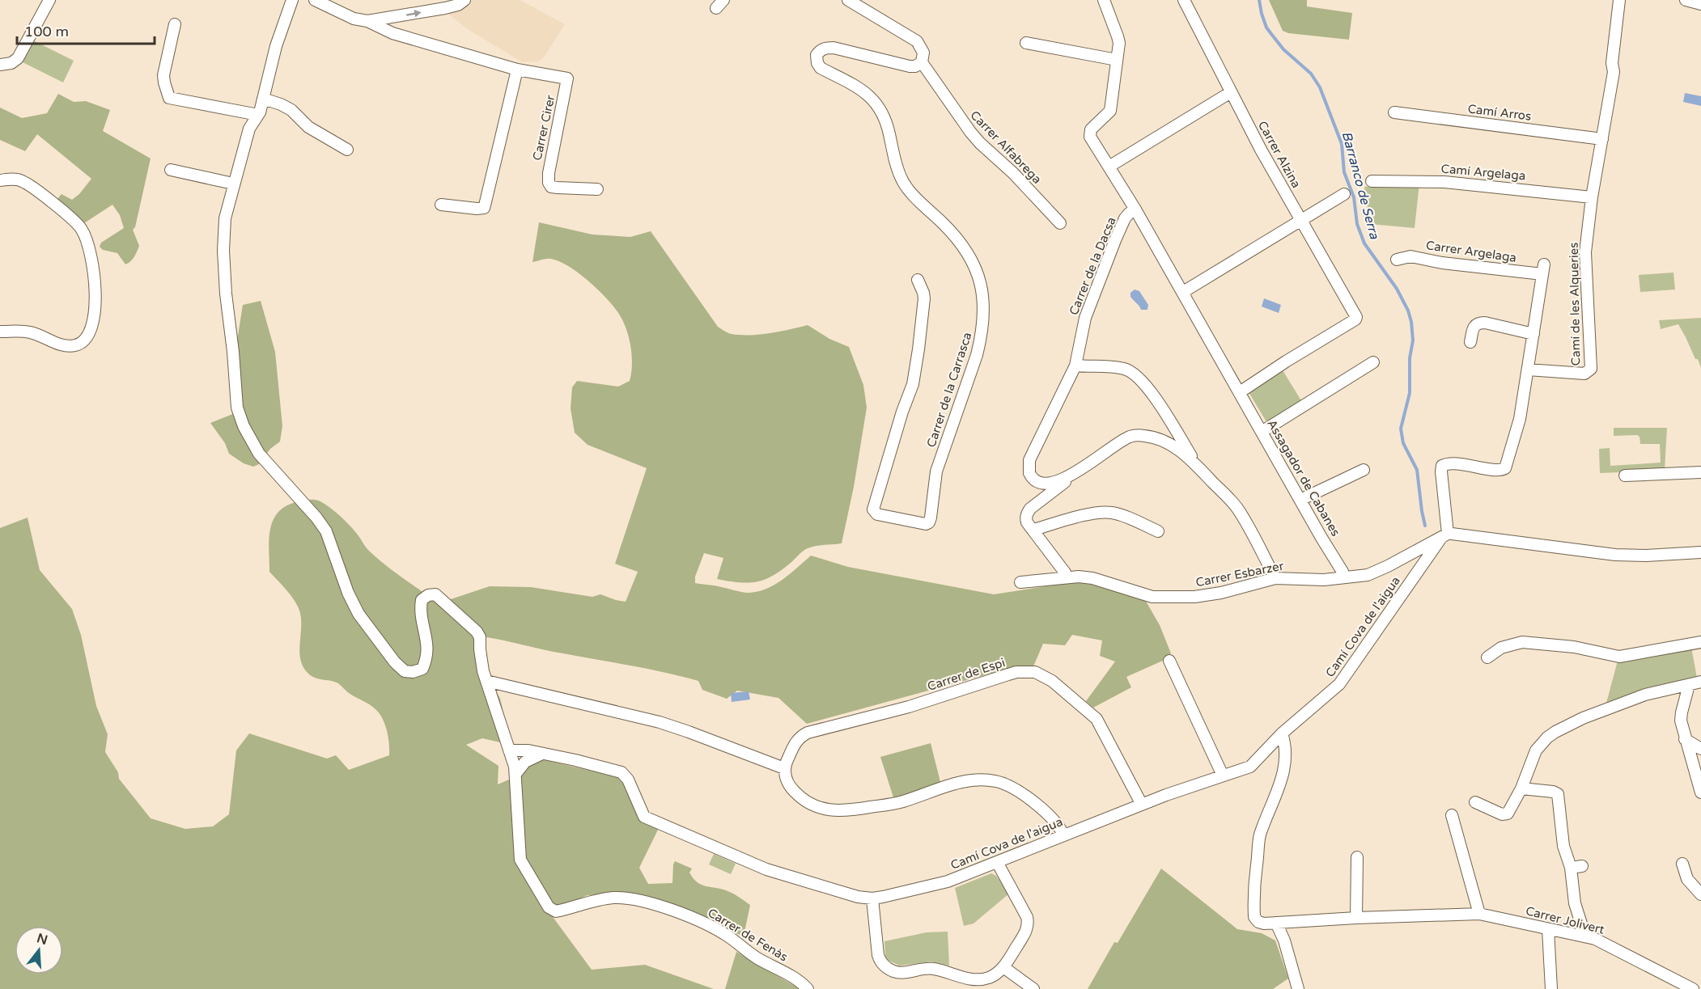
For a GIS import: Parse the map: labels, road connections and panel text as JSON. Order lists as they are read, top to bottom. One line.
{"streets":{"street":["Camí Arros","Carrer Cirer","Carrer Alfabrega","Carrer Alzina","Camí Argelaga","Carrer Argelaga","Carrer de la Dacsa","Camí de les Alqueries","Carrer de la Carrasca","Assagador de Cabanes","Carrer Esbarzer","Camí Cova de l'aigua","Carrer de Espi","Carrer Jolivert","Carrer de Fenàs"]},"crossings":[["Camí Arros","Camí de les Alqueries"],["Carrer Alfabrega","Carrer de la Carrasca"],["Carrer Alzina","Assagador de Cabanes"],["Camí Argelaga","Camí de les Alqueries"],["Carrer Argelaga","Camí de les Alqueries"],["Carrer de la Dacsa","Assagador de Cabanes"],["Carrer de la Dacsa","Carrer Esbarzer"],["Assagador de Cabanes","Carrer Esbarzer"],["Carrer Esbarzer","Camí Cova de l'aigua"],["Camí Cova de l'aigua","Carrer de Espi"],["Camí Cova de l'aigua","Carrer Jolivert"]],"water":["Barranco de Serra"],"scale_bar":"100 m","north":"top"}
